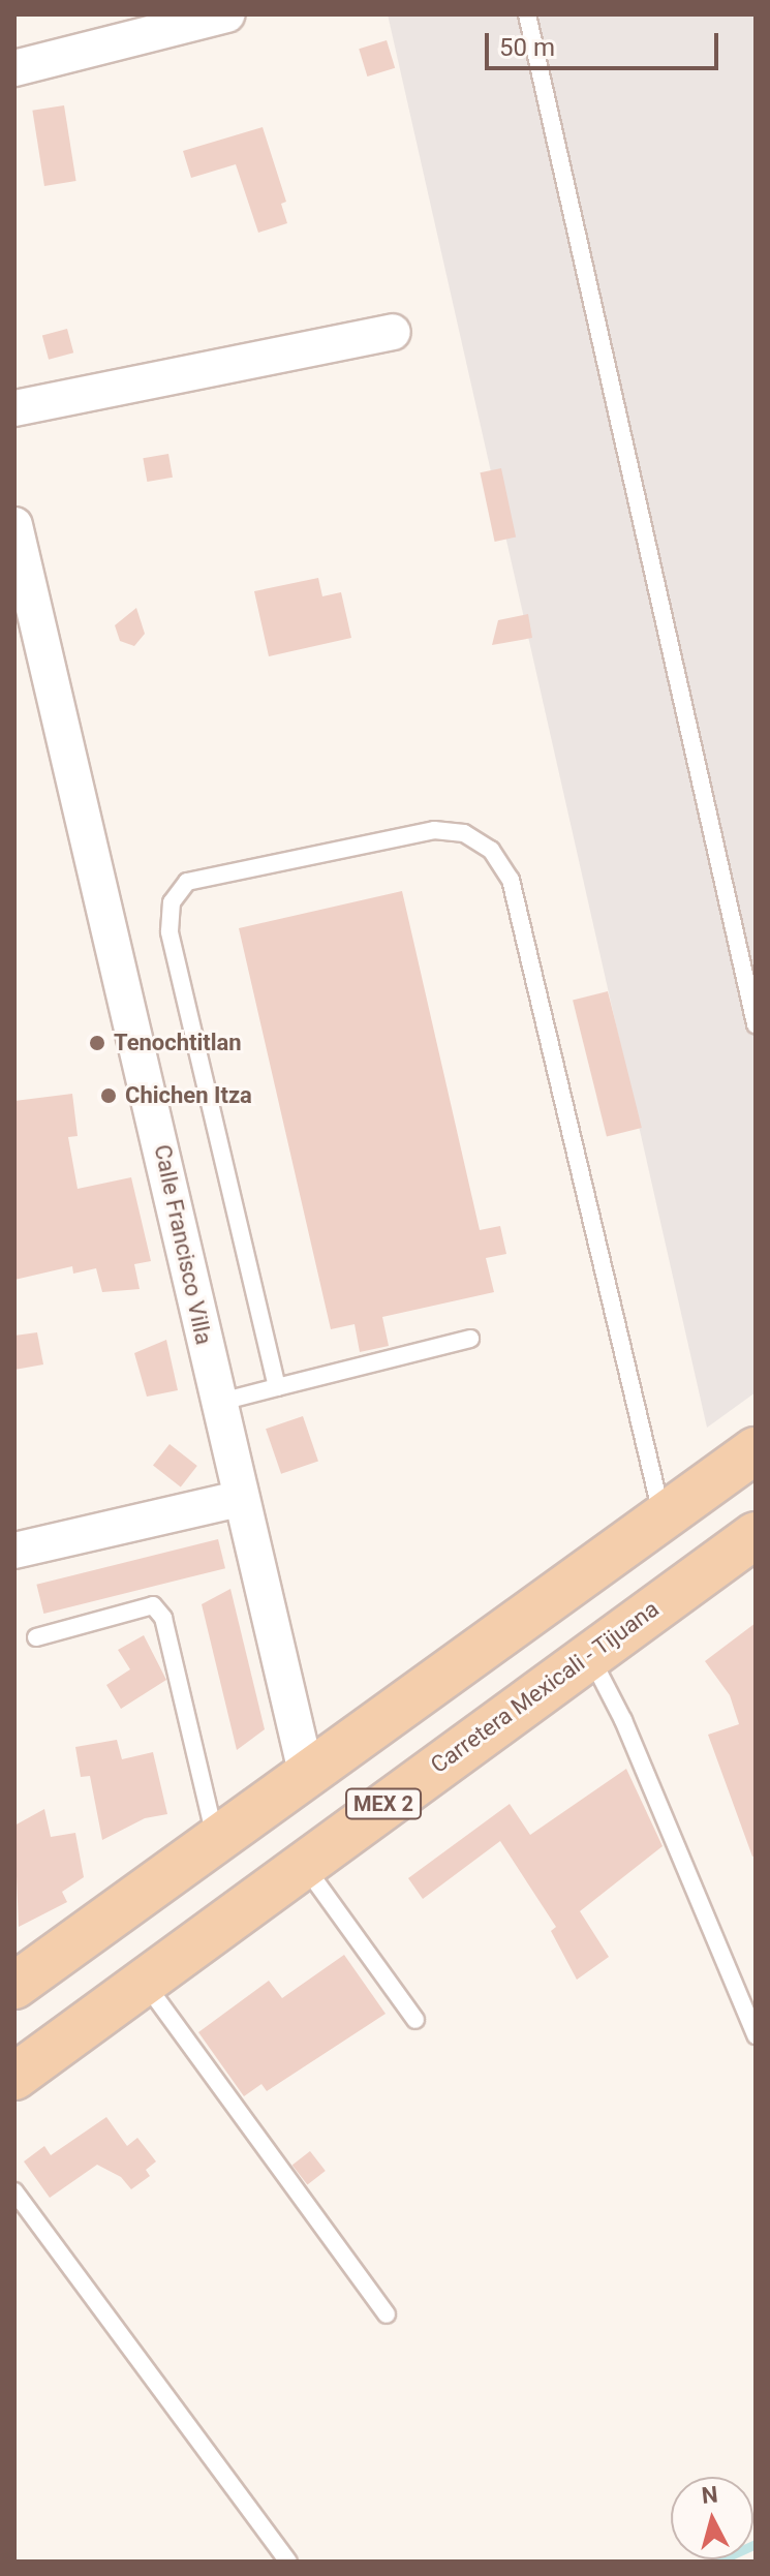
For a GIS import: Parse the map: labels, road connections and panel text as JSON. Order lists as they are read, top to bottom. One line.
{"streets":{"main road":["Carretera Mexicali - Tijuana","MEX 2"],"street":["Calle Francisco Villa"]},"places":["Tenochtitlan","Chichen Itza"],"scale_bar":"50 m","north":"top"}
